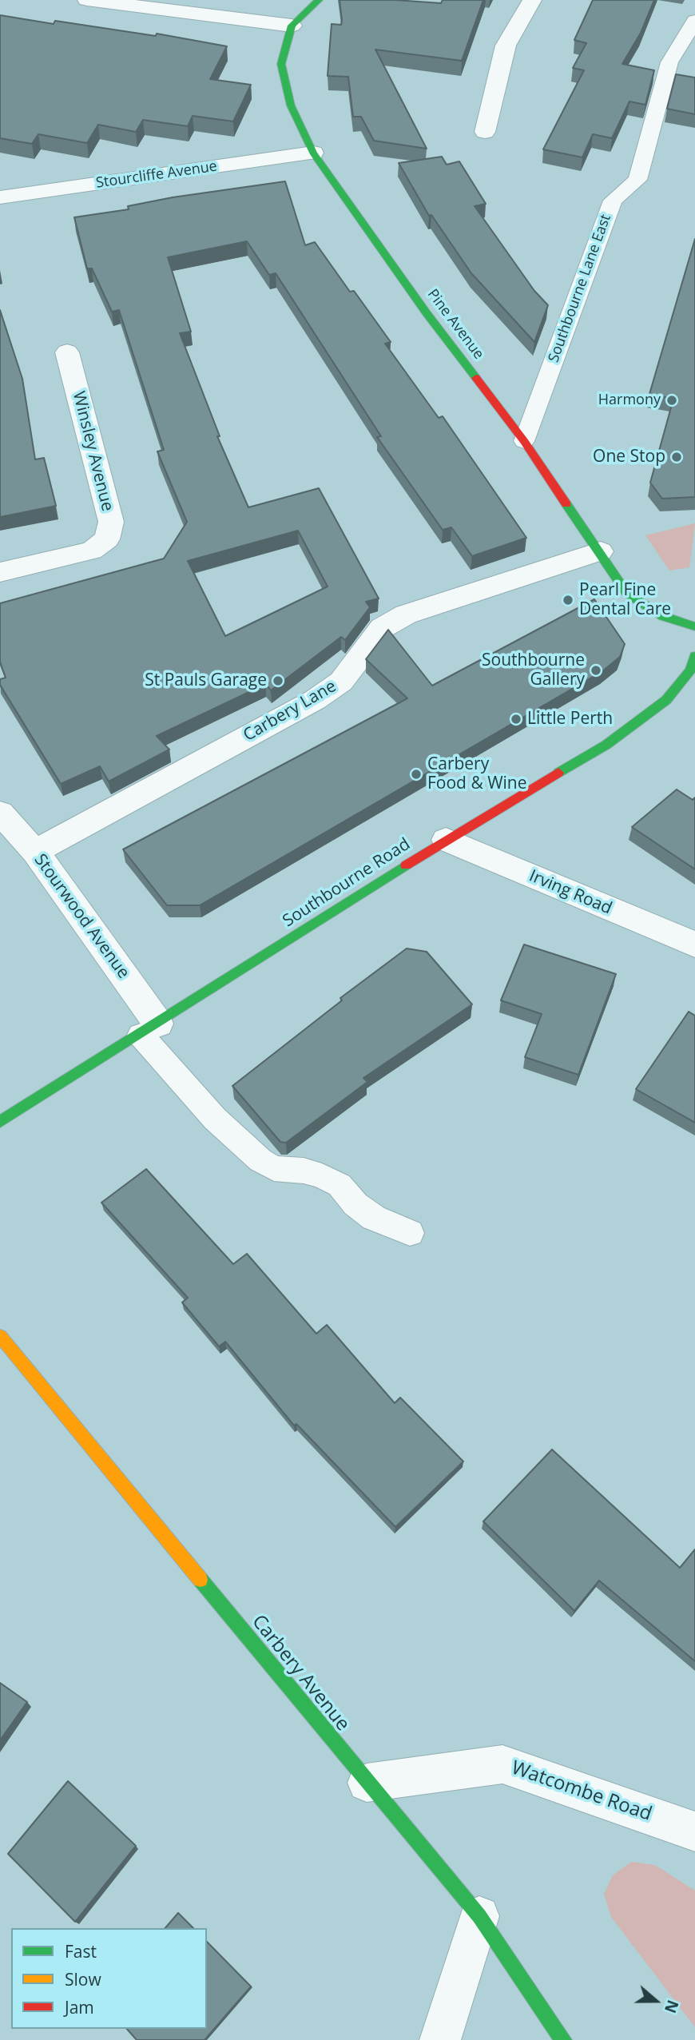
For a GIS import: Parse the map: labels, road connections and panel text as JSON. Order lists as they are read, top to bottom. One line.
{"streets":{"street":["Stourcliffe Avenue","Pine Avenue","Winsley Avenue","Carbery Lane","Southbourne Road","Irving Road","Stourwood Avenue","Carbery Avenue","Watcombe Road"],"lane":["Southbourne Lane East"]},"crossings":[["Stourcliffe Avenue","Pine Avenue"],["Southbourne Lane East","Pine Avenue"],["Pine Avenue","Carbery Lane"],["Carbery Lane","Stourwood Avenue"],["Southbourne Road","Irving Road"],["Southbourne Road","Stourwood Avenue"],["Carbery Avenue","Watcombe Road"]],"places":["Harmony","One Stop","Pearl Fine Dental Care","Southbourne Gallery","St Pauls Garage","Little Perth","Carbery Food & Wine"],"legend":["Fast","Slow","Jam"],"north":"right"}
